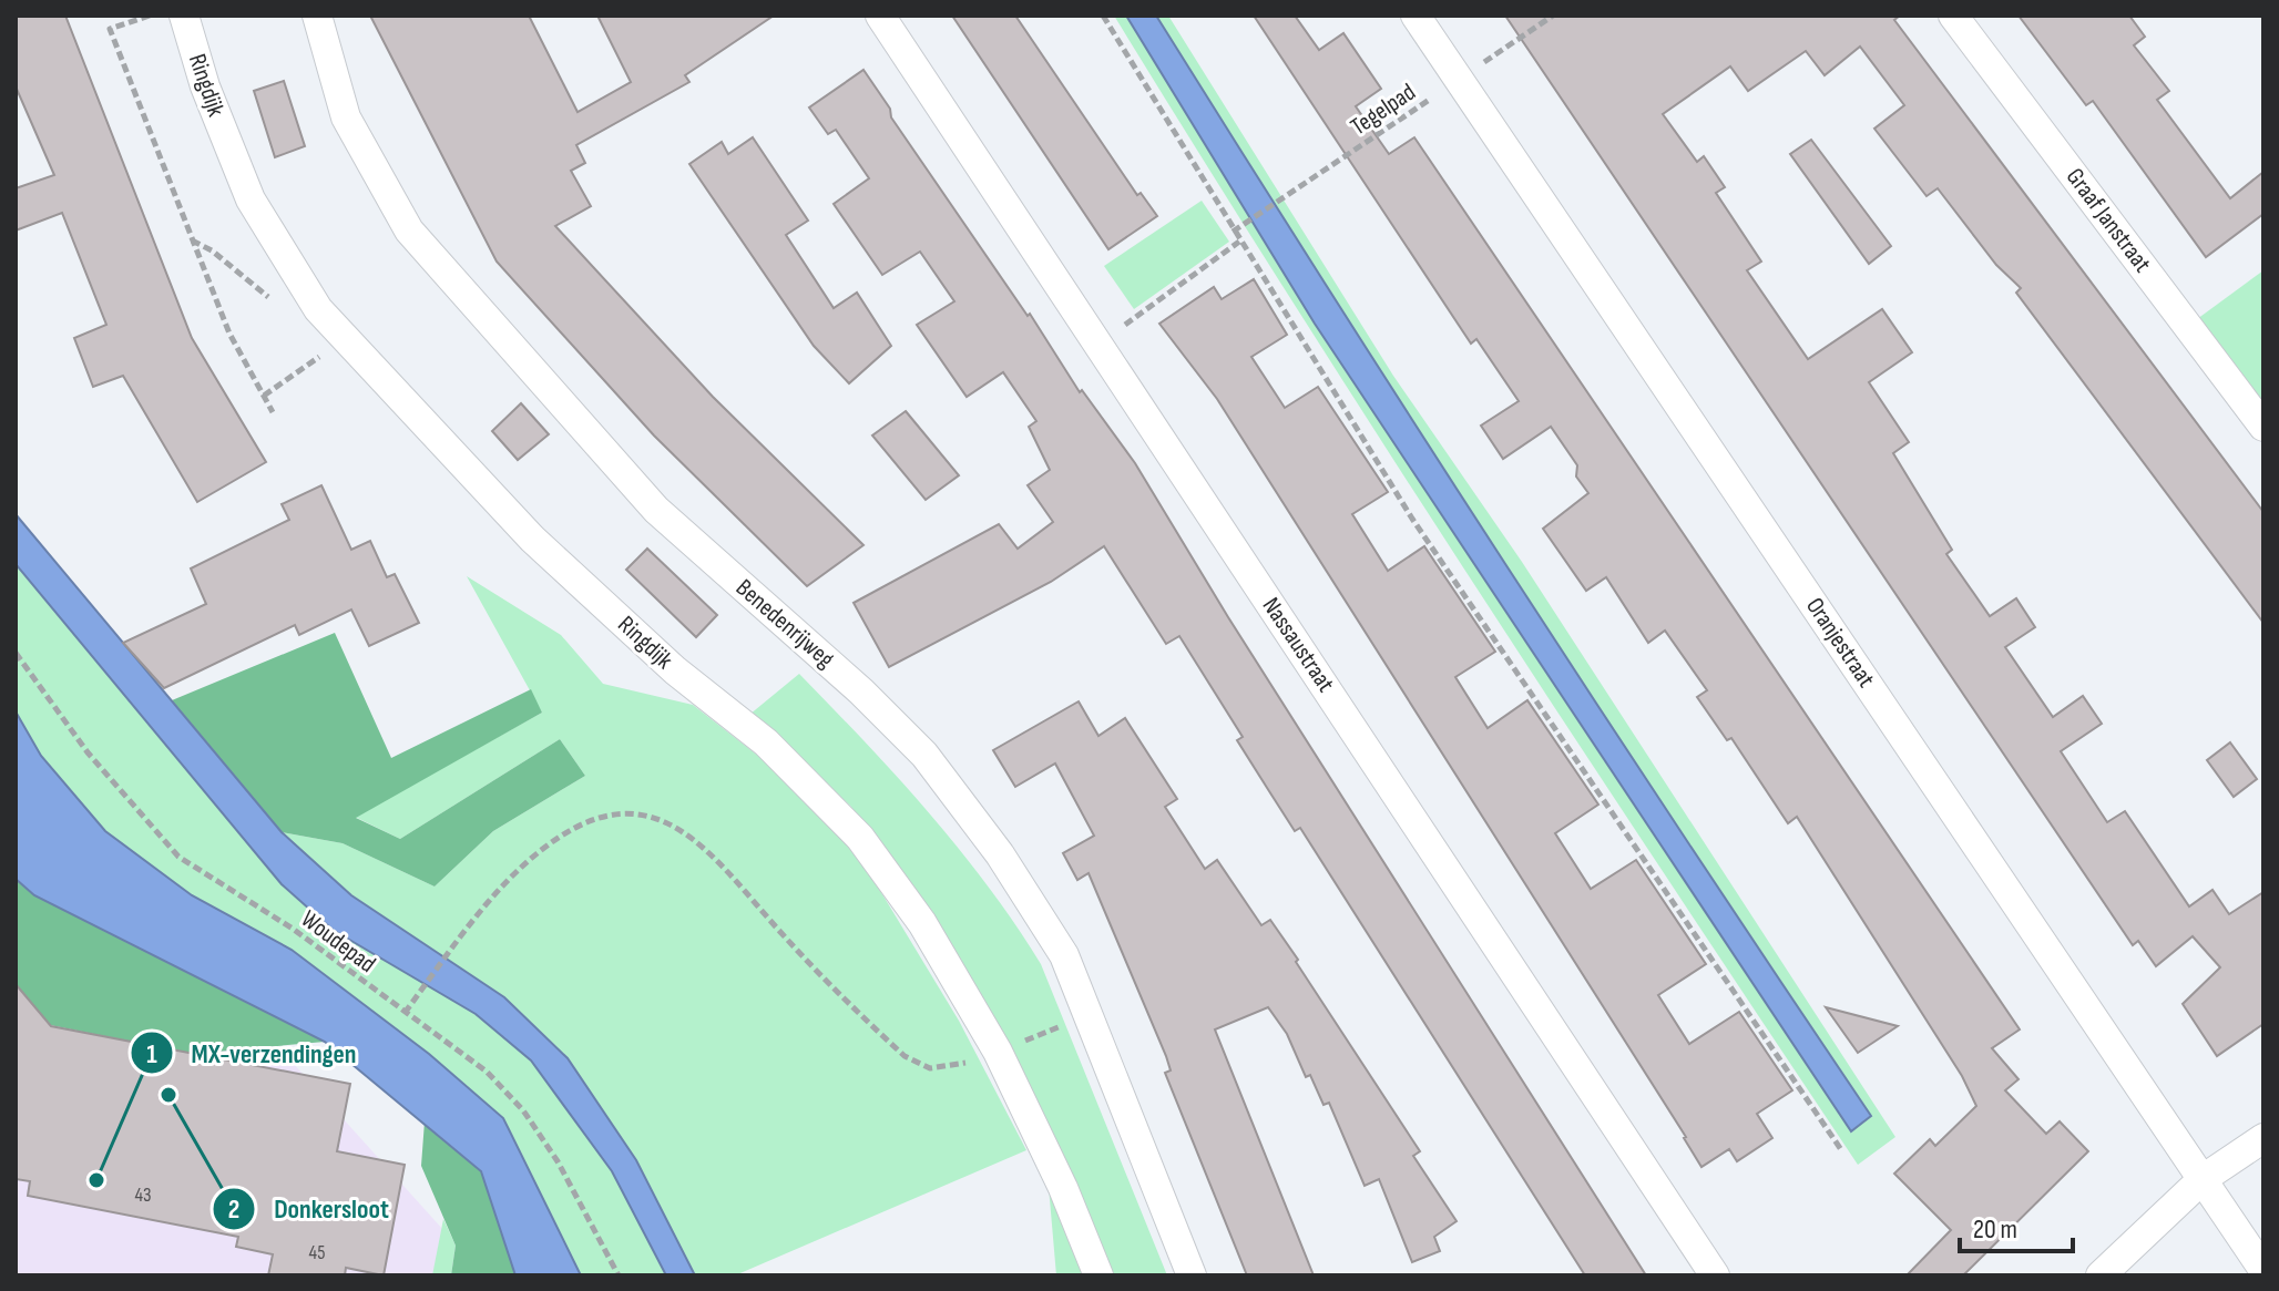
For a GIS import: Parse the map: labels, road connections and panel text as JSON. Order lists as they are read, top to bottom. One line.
{"streets":{"street":["Ringdijk","Graaf Janstraat","Benedenrijweg","Oranjestraat","Nassaustraat"],"path":["Tegelpad","Woudepad"]},"crossings":[["Tegelpad","Oranjestraat"]],"places":["Donkersloot","MX-verzendingen"],"house_numbers":["43","45"],"scale_bar":"20 m"}
